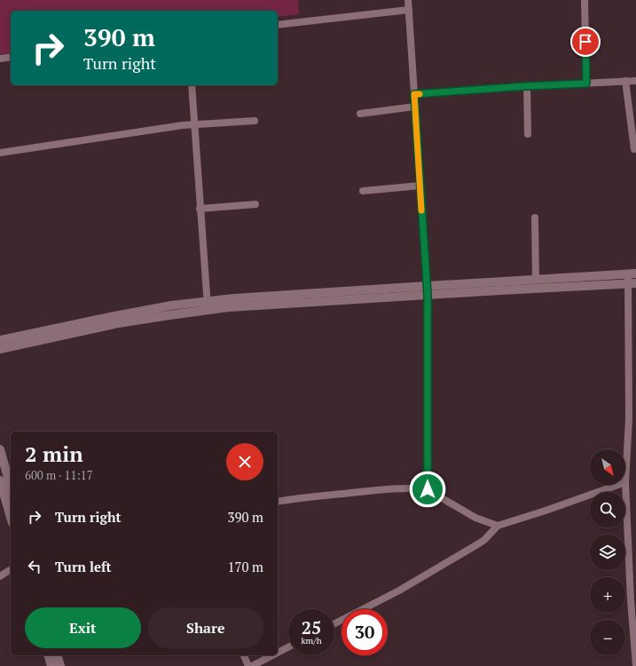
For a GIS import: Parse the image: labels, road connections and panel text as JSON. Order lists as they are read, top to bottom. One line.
{"north":"bottom right","page":{"turn":["390 m","Turn right"],"heading":["2 min","600 m · 11:17"],"map_buttons":["+","−"],"list":[{"name":"Turn right","value":"390 m"},{"name":"Turn left","value":"170 m"}],"buttons":["Exit","Share"],"speed":"25 km/h","limit":"30"}}
